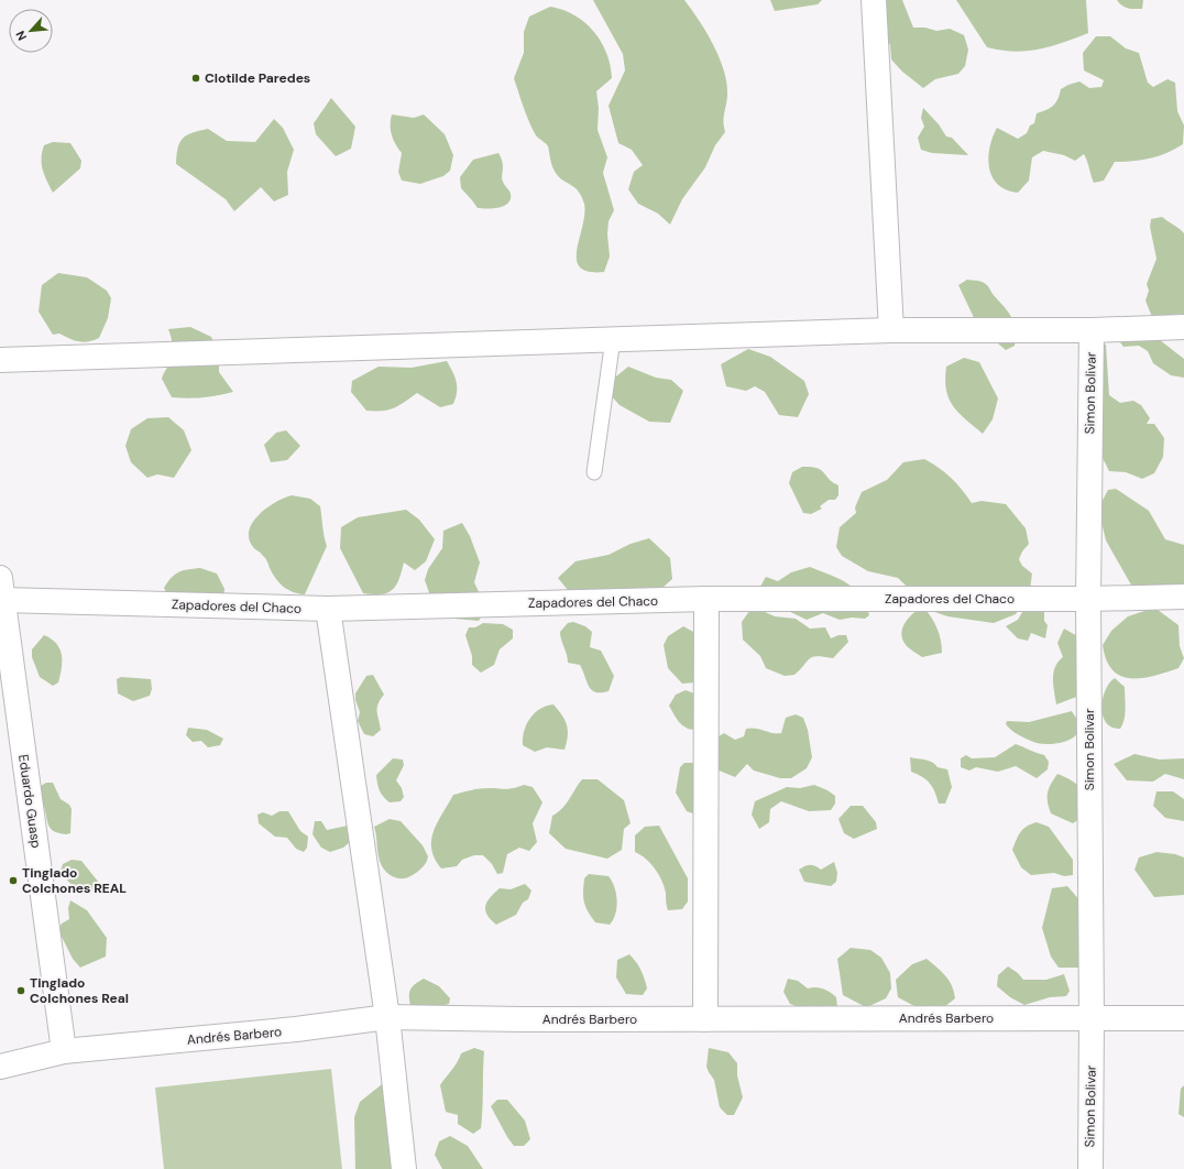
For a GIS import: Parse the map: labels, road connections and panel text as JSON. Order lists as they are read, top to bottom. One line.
{"streets":{"street":["Simon Bolivar","Zapadores del Chaco","Eduardo Guasp","Andrés Barbero"]},"crossings":[["Simon Bolivar","Zapadores del Chaco"],["Simon Bolivar","Andrés Barbero"],["Zapadores del Chaco","Eduardo Guasp"],["Eduardo Guasp","Andrés Barbero"]],"places":["Clotilde Paredes","Tinglado Colchones REAL","Tinglado Colchones Real"],"north":"bottom left"}
